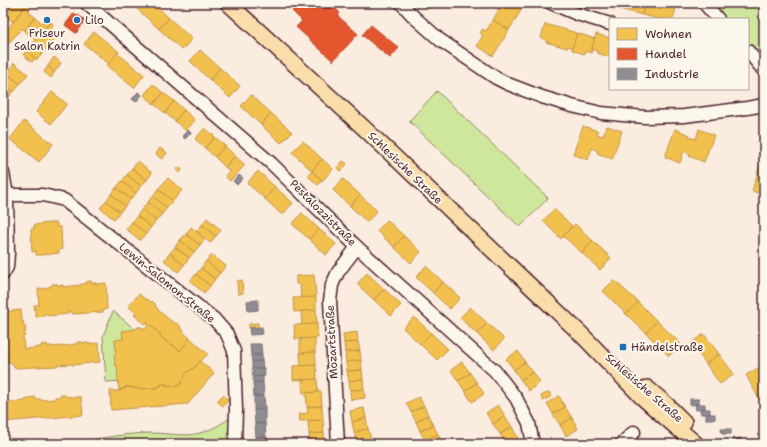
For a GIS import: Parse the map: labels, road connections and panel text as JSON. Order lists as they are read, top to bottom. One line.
{"streets":{"main road":["Schlesische Straße"],"street":["Pestalozzistraße","Lewin-Salomon-Straße","Mozartstraße"]},"crossings":[["Pestalozzistraße","Mozartstraße"]],"places":{"other":["Friseur Salon Katrin","Lilo"],"transit":["Händelstraße"]},"legend":["Wohnen","Handel","Industrie"]}
